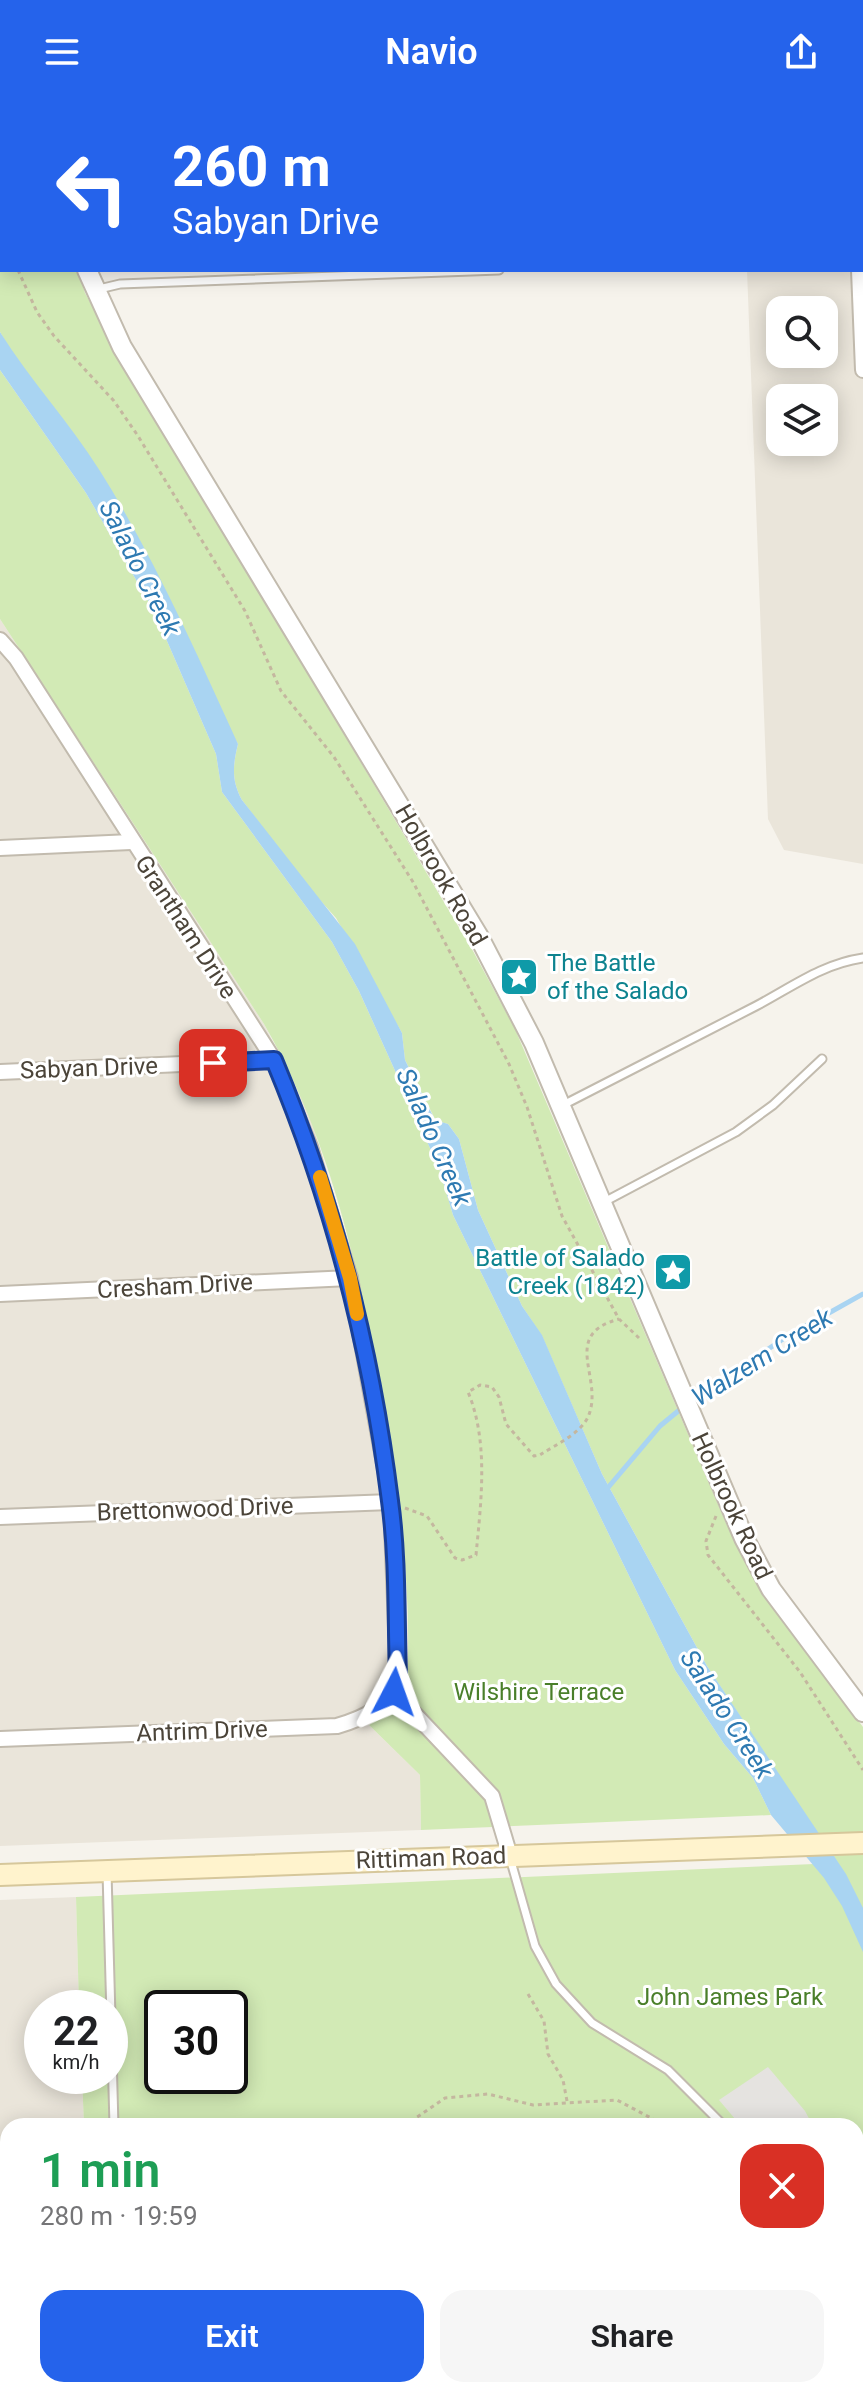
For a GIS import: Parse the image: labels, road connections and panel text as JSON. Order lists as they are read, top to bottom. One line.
{"streets":{"main road":["Rittiman Road"],"street":["Holbrook Road","Grantham Drive","Sabyan Drive","Cresham Drive","Brettonwood Drive","Antrim Drive"]},"crossings":[["Grantham Drive","Sabyan Drive"],["Grantham Drive","Cresham Drive"],["Grantham Drive","Brettonwood Drive"],["Grantham Drive","Antrim Drive"]],"water":["Salado Creek","Walzem Creek"],"parks":["Wilshire Terrace","John James Park"],"places":{"place":["The Battle of the Salado","Battle of Salado Creek (1842)"]},"page":{"header":"Navio","turn":["260 m","Sabyan Drive"],"speed":"22 km/h","limit":"30","heading":["1 min","280 m · 19:59"],"buttons":["Exit","Share"]}}
